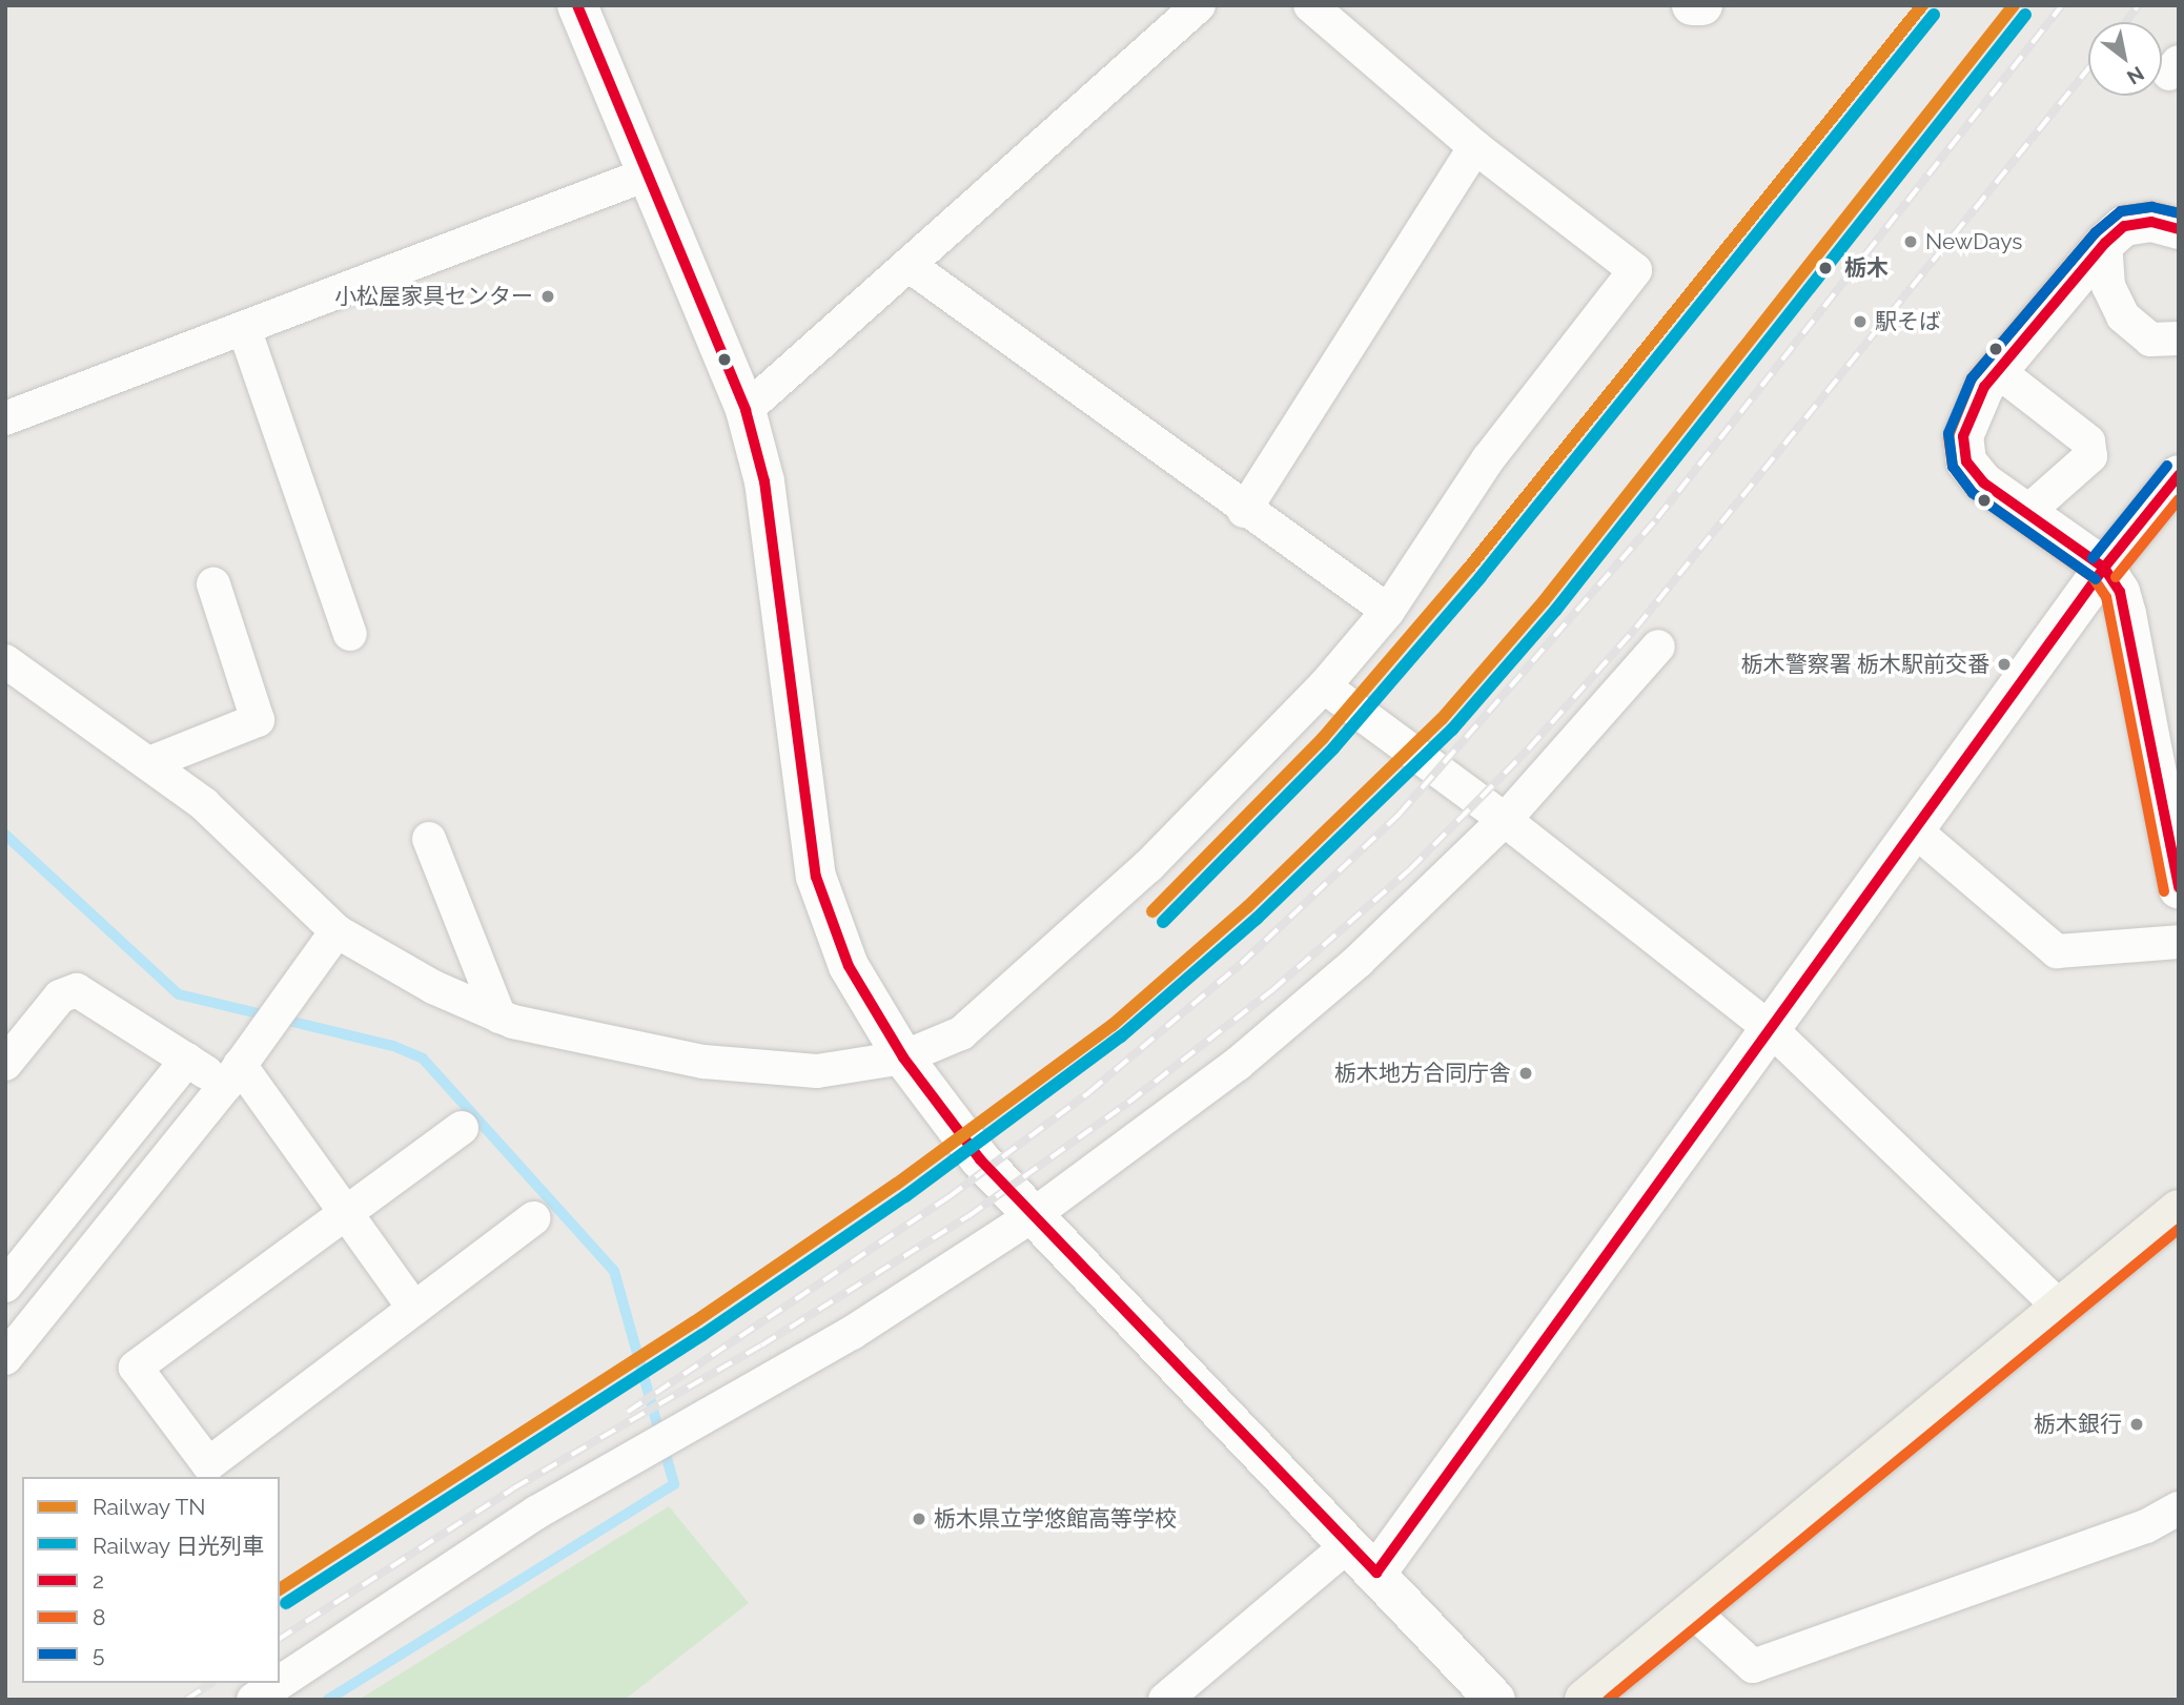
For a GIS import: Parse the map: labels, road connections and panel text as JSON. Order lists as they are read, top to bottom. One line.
{"places":["NewDays","栃木","小松屋家具センター","駅そば","栃木警察署 栃木駅前交番","栃木地方合同庁舎","栃木銀行","栃木県立学悠館高等学校"],"lines":["rail line TN","transit line 2","rail line 日光列車","transit line 8","transit line 5"],"legend":["Railway TN","Railway 日光列車","2","8","5"],"north":"bottom right"}
